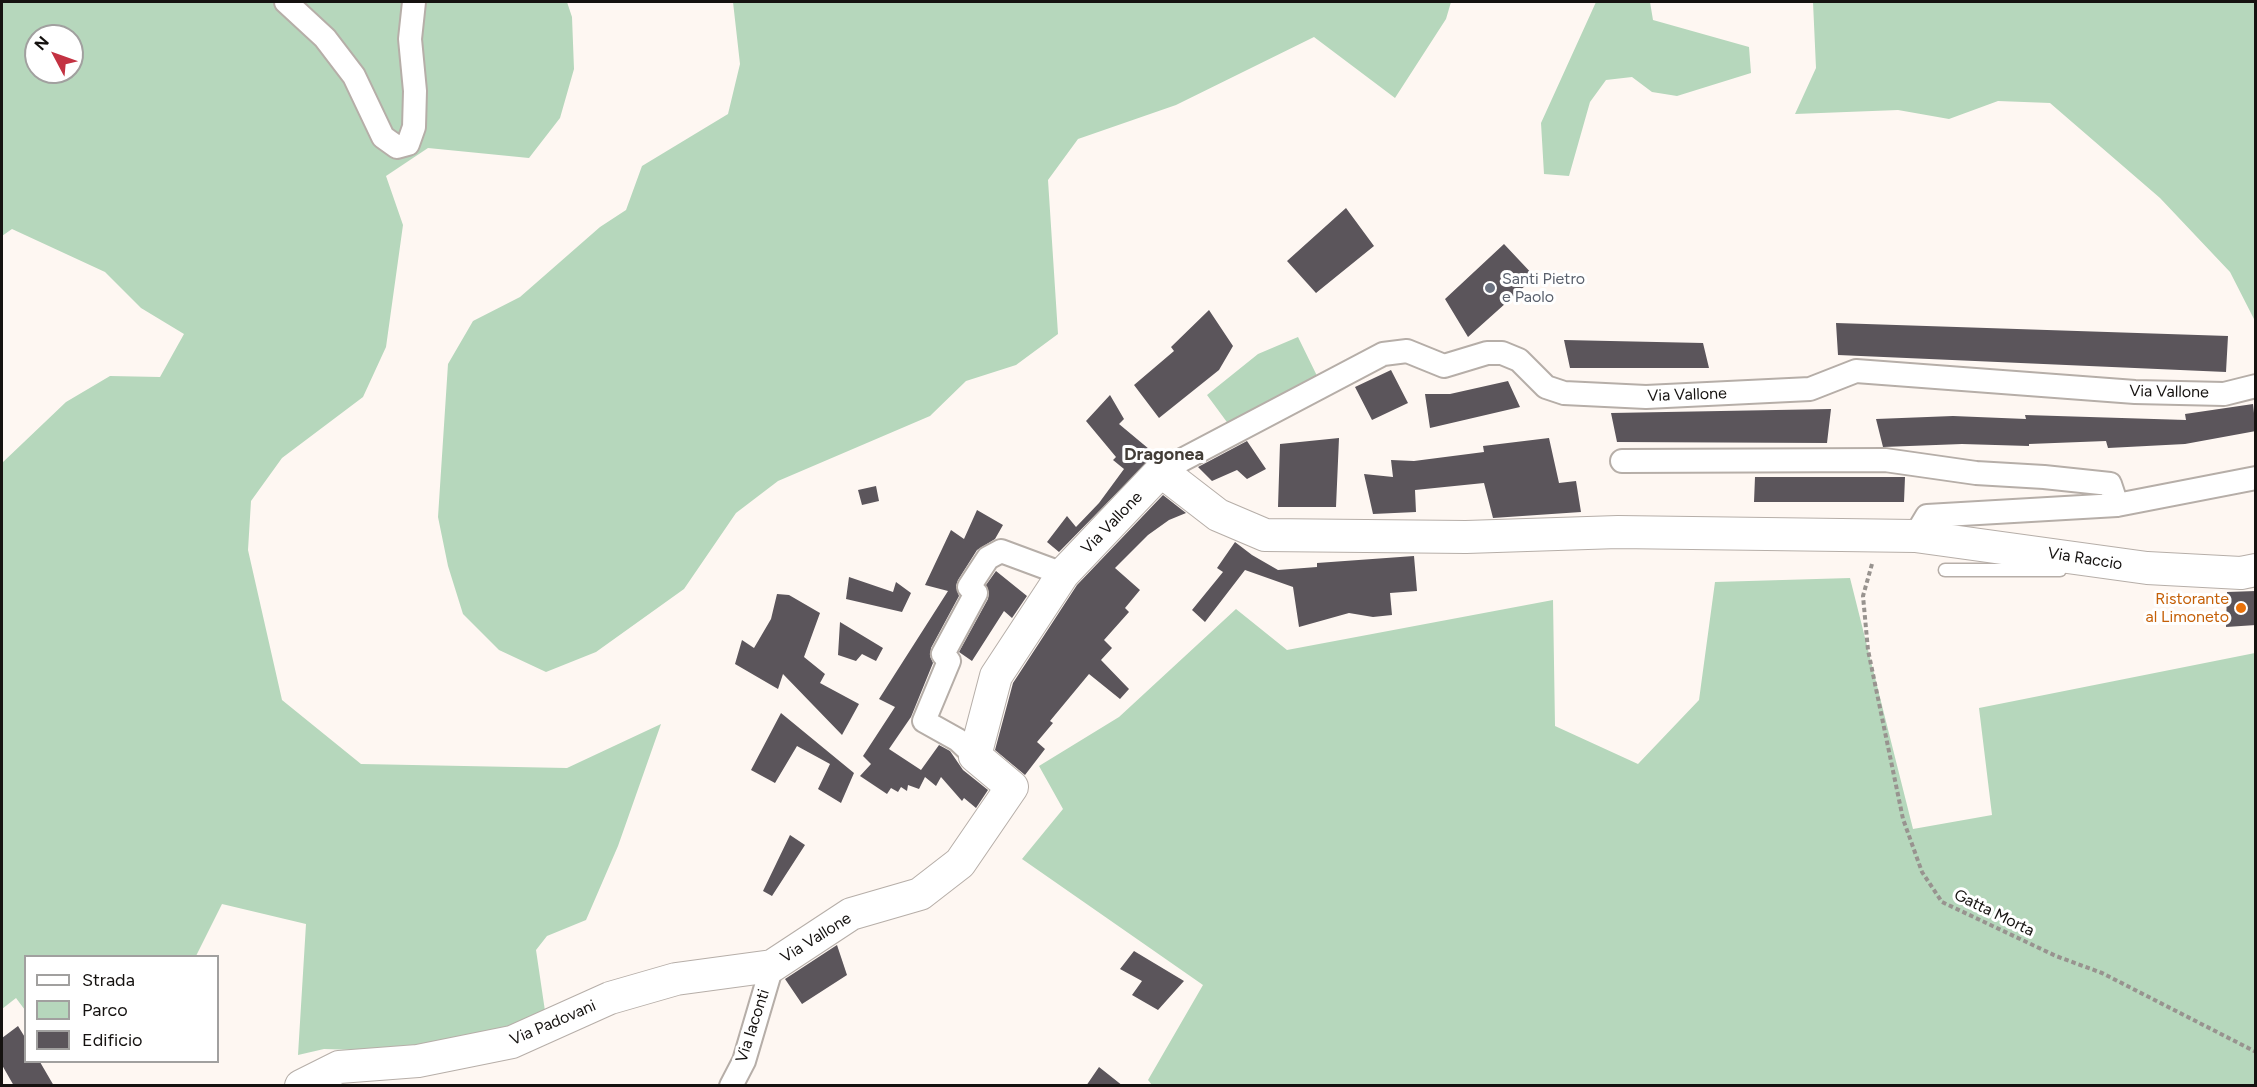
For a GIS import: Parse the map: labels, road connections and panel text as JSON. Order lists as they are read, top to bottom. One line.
{"streets":{"street":["Via Vallone","Via Raccio","Via Padovani","Via Iaconti"],"path":["Gatta Morta"]},"crossings":[["Via Vallone","Via Padovani"],["Via Vallone","Via Iaconti"],["Via Padovani","Via Iaconti"]],"districts":["Dragonea"],"places":["Santi Pietro e Paolo","Ristorante al Limoneto"],"legend":["Strada","Parco","Edificio"],"north":"top left"}
